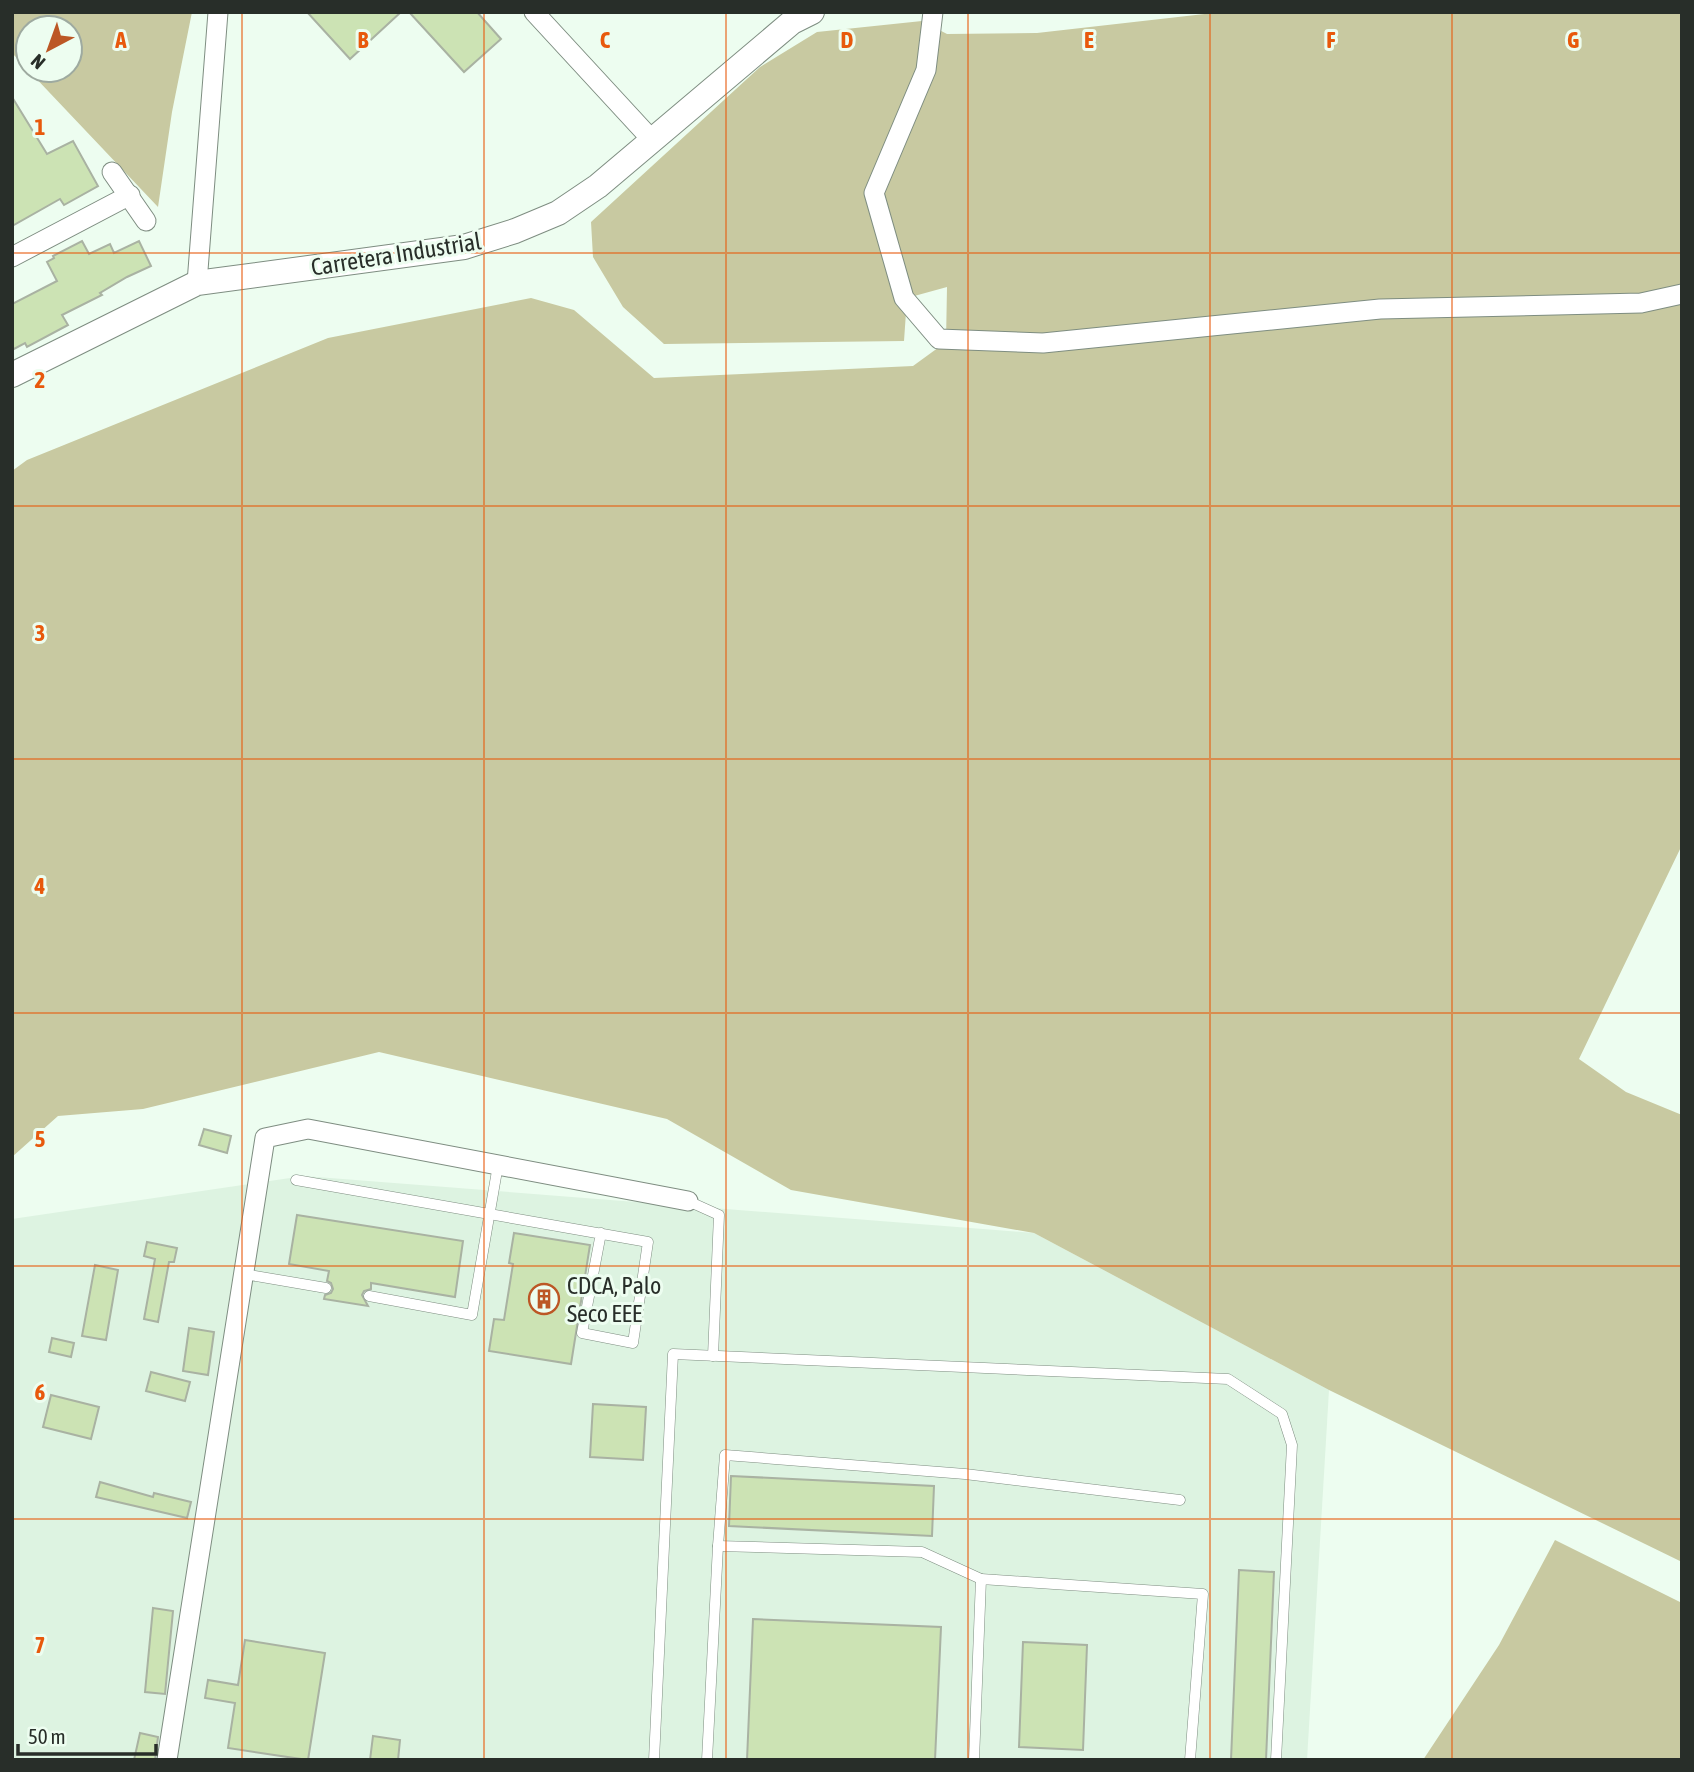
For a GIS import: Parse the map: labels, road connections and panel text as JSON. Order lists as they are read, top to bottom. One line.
{"streets":{"street":["Carretera Industrial"]},"places":{"building":["CDCA, Palo Seco EEE"]},"scale_bar":"50 m","north":"bottom left","grid":{"columns":["A","B","C","D","E","F","G"],"rows":["1","2","3","4","5","6","7"]}}
